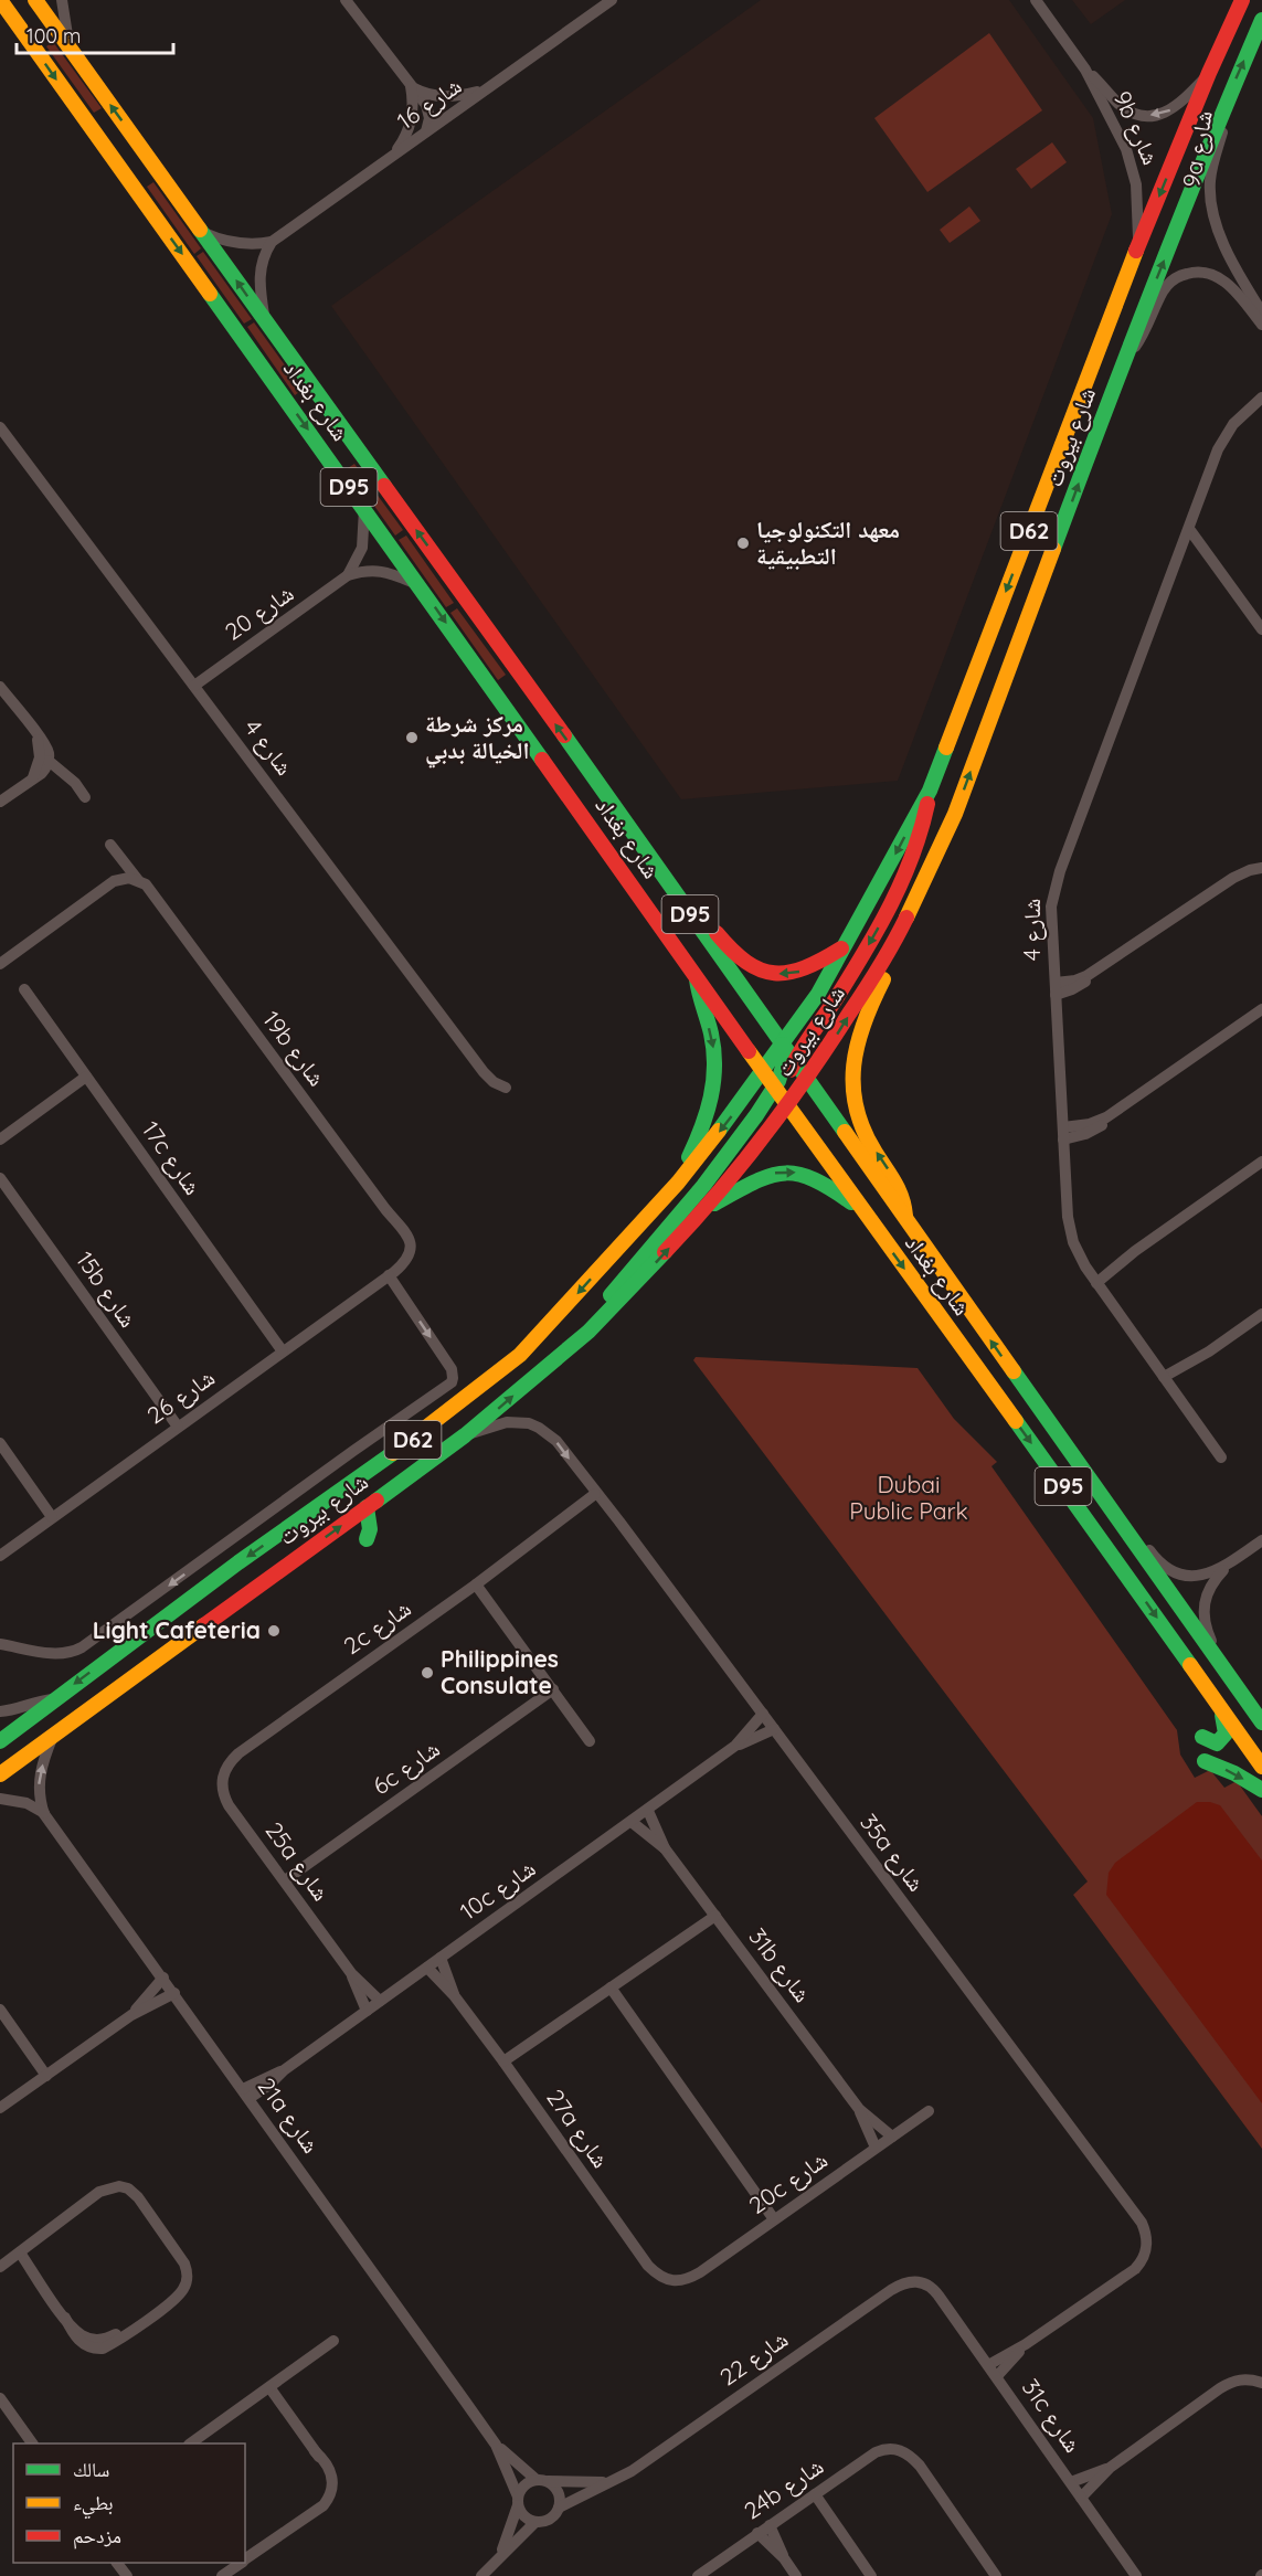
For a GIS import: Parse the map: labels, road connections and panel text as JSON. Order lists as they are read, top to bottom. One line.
{"streets":{"main road":["شارع بغداد","شارع بيروت","D95","D62"],"street":["شارع 16","9b شارع","9a شارع","شارع 20","شارع 4","19b شارع","17c شارع","15b شارع","شارع 26","2c شارع","6c شارع","35a شارع","25a شارع","10c شارع","31b شارع","21a شارع","27a شارع","20c شارع","شارع 22","31c شارع","24b شارع"]},"crossings":[["9b شارع","شارع بيروت"],["9a شارع","شارع بيروت"],["شارع بغداد","شارع بيروت"],["شارع بغداد","شارع 20"],["شارع بيروت","35a شارع"],["شارع بيروت","21a شارع"],["شارع 20","شارع 4"],["19b شارع","شارع 26"],["17c شارع","شارع 26"],["15b شارع","شارع 26"],["2c شارع","35a شارع"],["2c شارع","25a شارع"],["6c شارع","25a شارع"],["35a شارع","10c شارع"],["35a شارع","31c شارع"],["25a شارع","10c شارع"],["10c شارع","31b شارع"],["10c شارع","21a شارع"],["10c شارع","27a شارع"],["31b شارع","20c شارع"],["21a شارع","شارع 22"],["27a شارع","20c شارع"],["شارع 22","31c شارع"]],"parks":["Dubai Public Park"],"places":["معهد التكنولوجيا التطبيقية","مركز شرطة الخيالة بدبي","Light Cafeteria","Philippines Consulate"],"legend":["سالك","بطيء","مزدحم"],"scale_bar":"100 m"}
